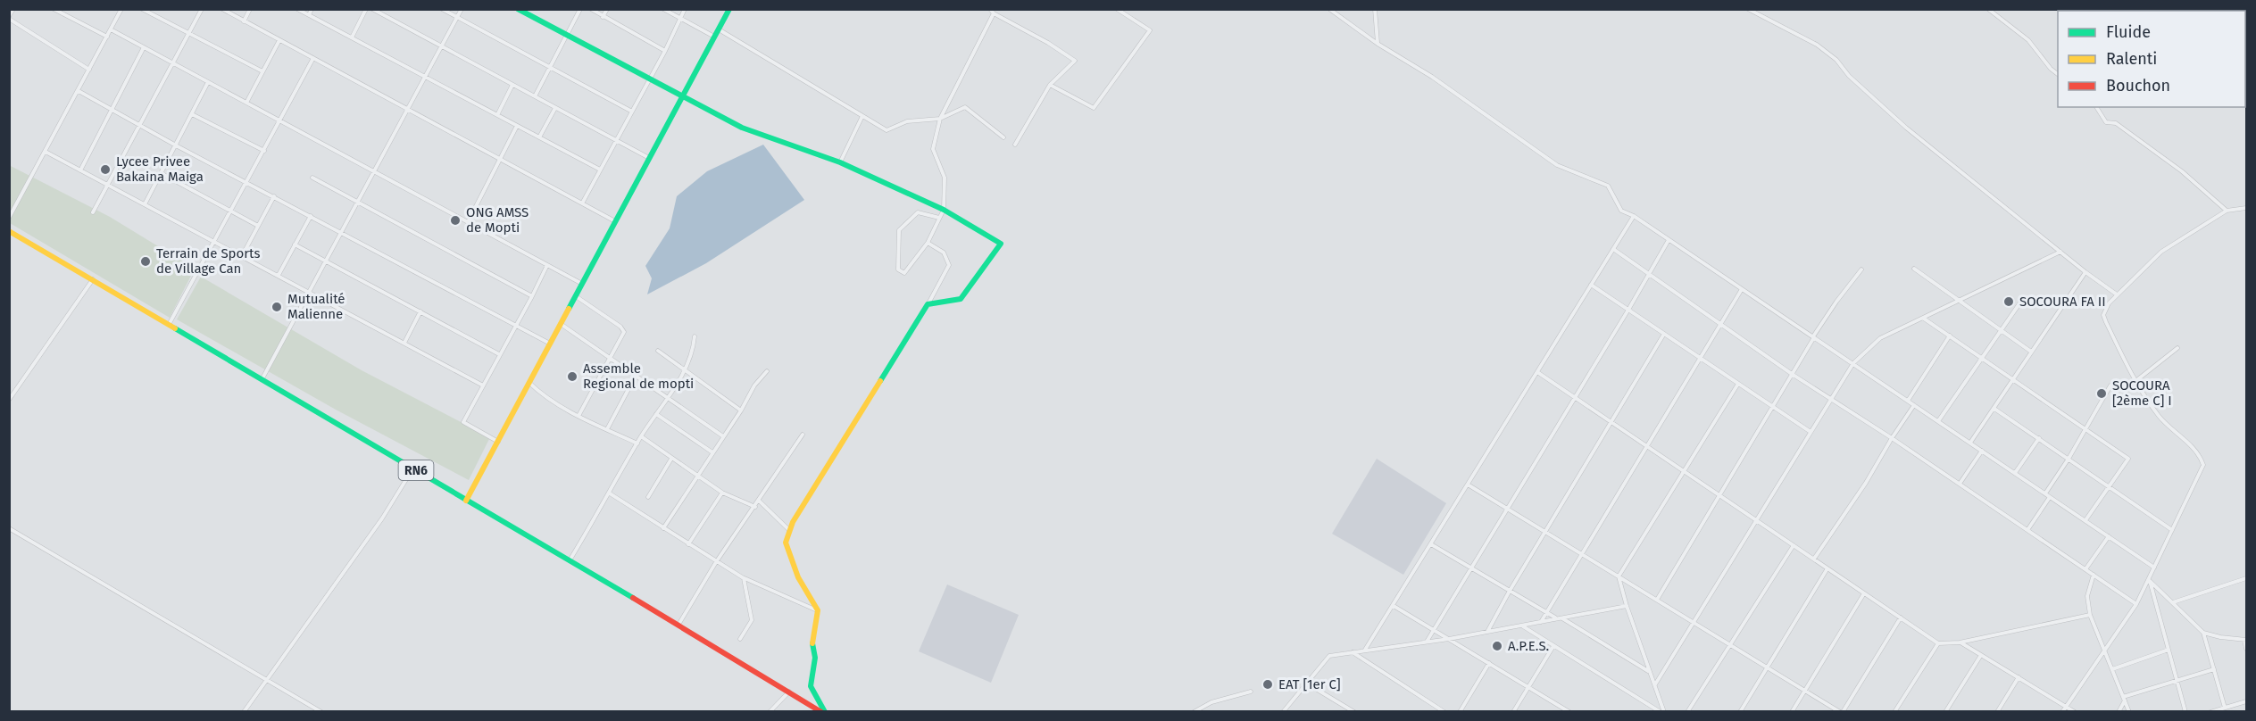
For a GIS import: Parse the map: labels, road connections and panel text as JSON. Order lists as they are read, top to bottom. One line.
{"streets":{"street":["RN6"]},"places":["Lycee Privee Bakaina Maiga","ONG AMSS de Mopti","Terrain de Sports de Village Can","SOCOURA FA II","Mutualité Malienne","Assemble Regional de mopti","SOCOURA [2ème C] I","A.P.E.S.","EAT [1er C]"],"legend":["Fluide","Ralenti","Bouchon"]}
